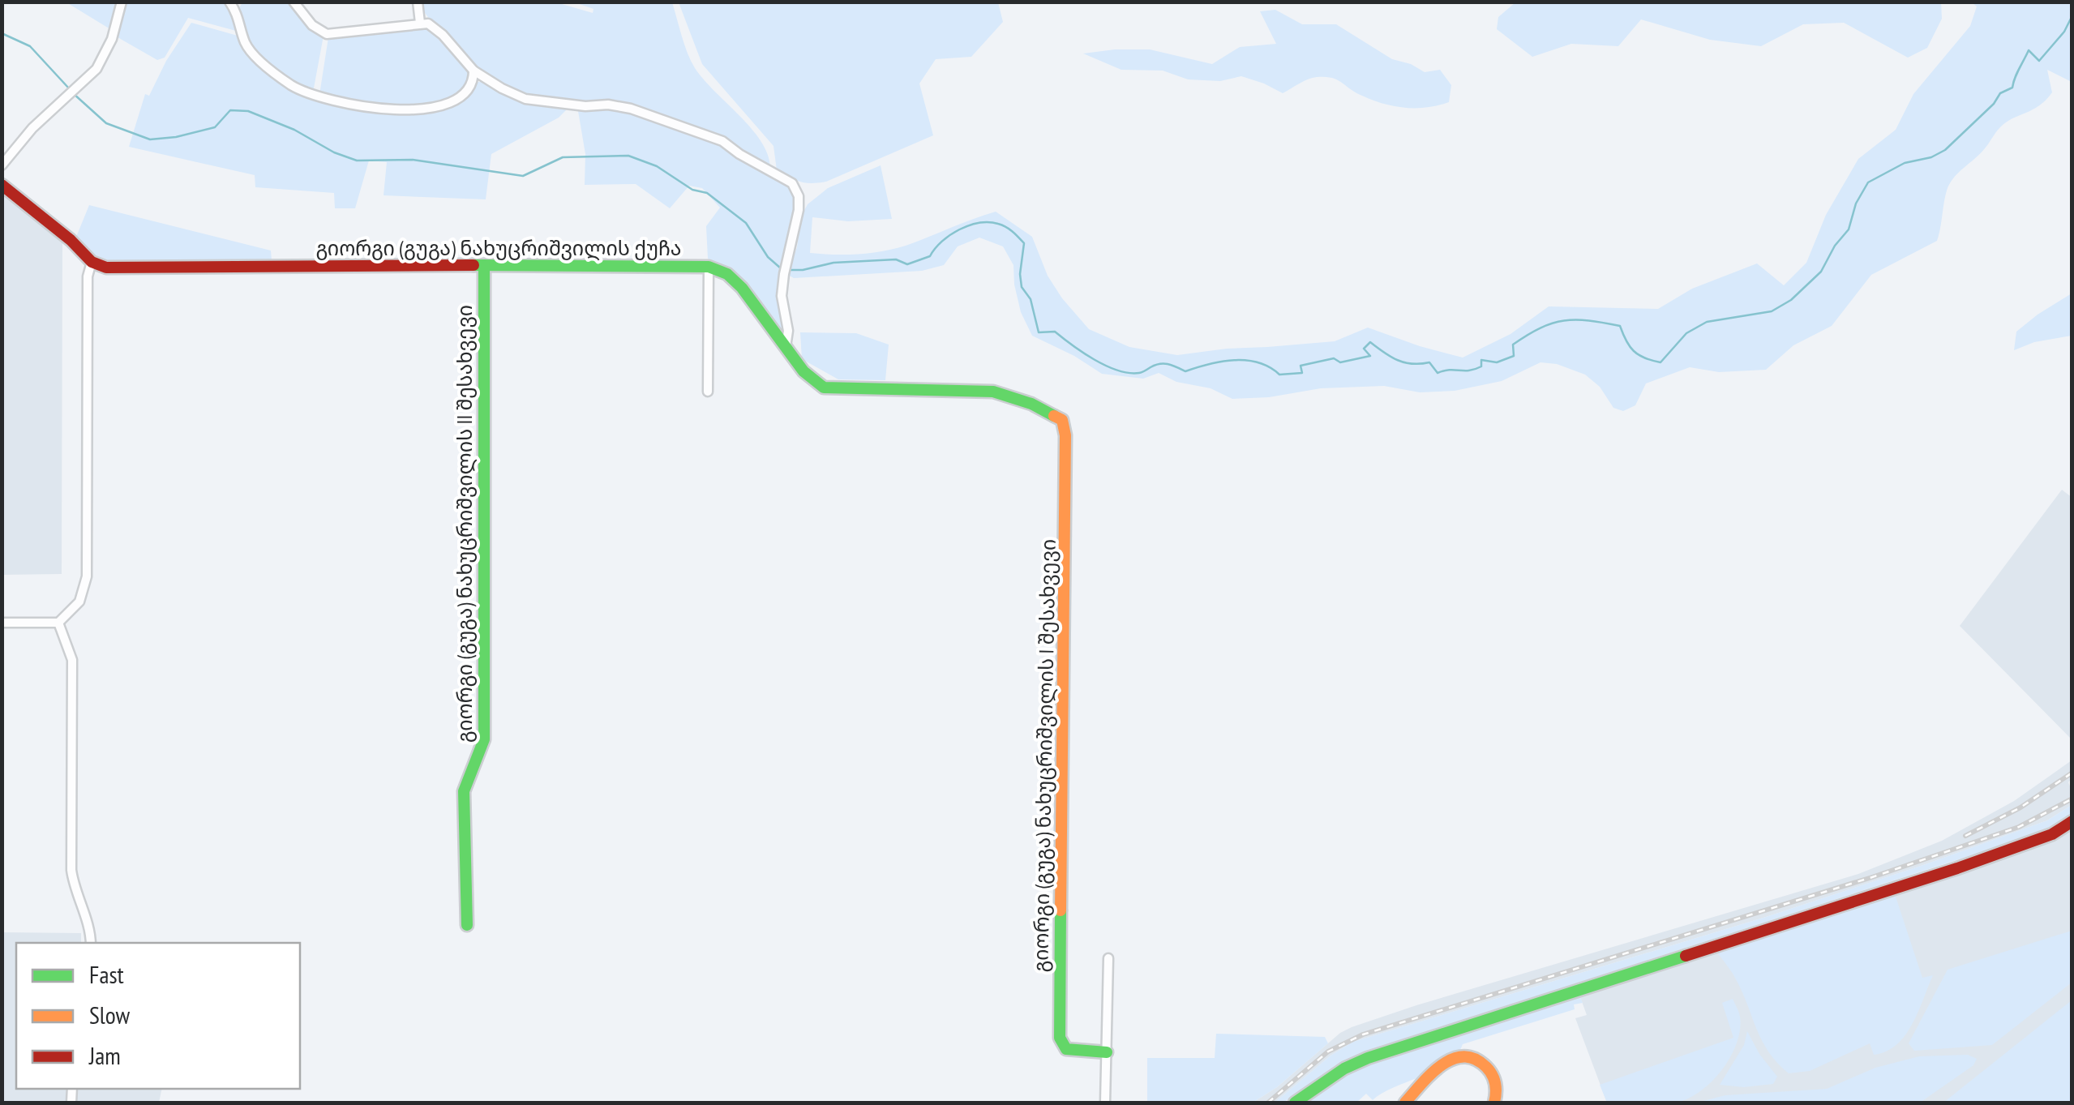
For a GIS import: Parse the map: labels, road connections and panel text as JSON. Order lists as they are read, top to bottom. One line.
{"streets":{"street":["გიორგი (გუგა) ნახუცრიშვილის ქუჩა","გიორგი (გუგა) ნახუცრიშვილის II შესახვევი","გიორგი (გუგა) ნახუცრიშვილის I შესახვევი"]},"crossings":[["გიორგი (გუგა) ნახუცრიშვილის ქუჩა","გიორგი (გუგა) ნახუცრიშვილის II შესახვევი"],["გიორგი (გუგა) ნახუცრიშვილის ქუჩა","გიორგი (გუგა) ნახუცრიშვილის I შესახვევი"]],"legend":["Fast","Slow","Jam"]}
